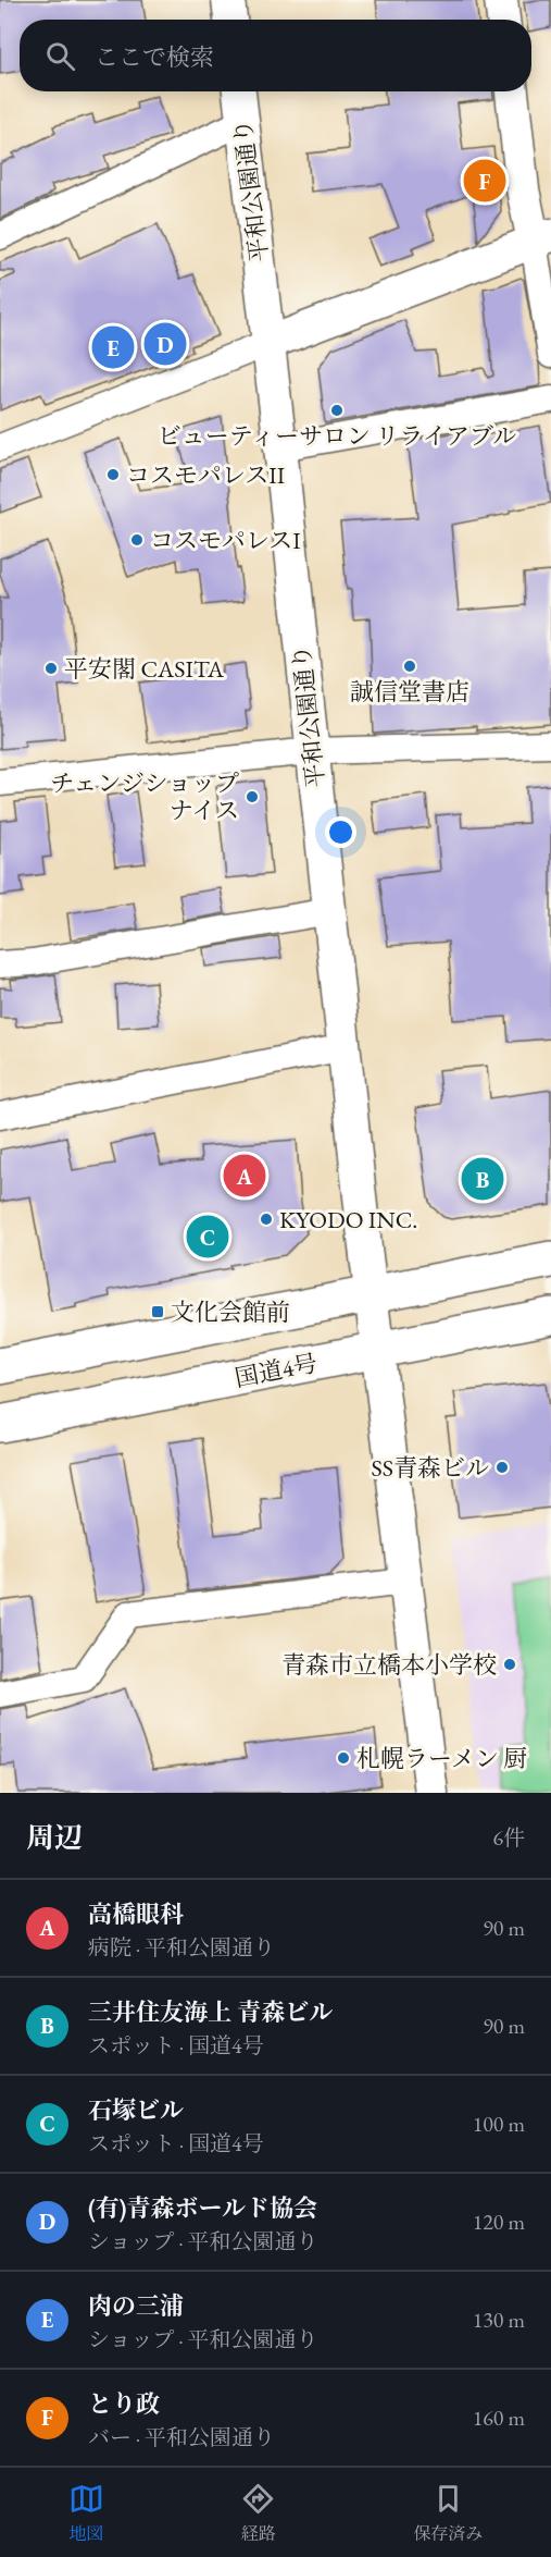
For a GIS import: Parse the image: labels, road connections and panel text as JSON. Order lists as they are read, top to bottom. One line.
{"streets":{"highway":["国道4号"],"street":["平和公園通り"]},"crossings":[["平和公園通り","国道4号"]],"places":{"other":["ビューティーサロン リライアブル","コスモパレスII","コスモパレスI","誠信堂書店","平安閣 CASITA","チェンジショップ ナイス","KYODO INC.","SS青森ビル","青森市立橋本小学校","札幌ラーメン 厨"],"transit":["文化会館前"]},"page":{"search":"ここで検索","pins":["F","D","E","A","B","C"],"heading":["周辺","6件"],"list":[{"mark":"A","name":"高橋眼科","note":"病院 · 平和公園通り","value":"90 m"},{"mark":"B","name":"三井住友海上 青森ビル","note":"スポット · 国道4号","value":"90 m"},{"mark":"C","name":"石塚ビル","note":"スポット · 国道4号","value":"100 m"},{"mark":"D","name":"(有)青森ボールド協会","note":"ショップ · 平和公園通り","value":"120 m"},{"mark":"E","name":"肉の三浦","note":"ショップ · 平和公園通り","value":"130 m"},{"mark":"F","name":"とり政","note":"バー · 平和公園通り","value":"160 m"}],"nav":["地図","経路","保存済み"]}}
